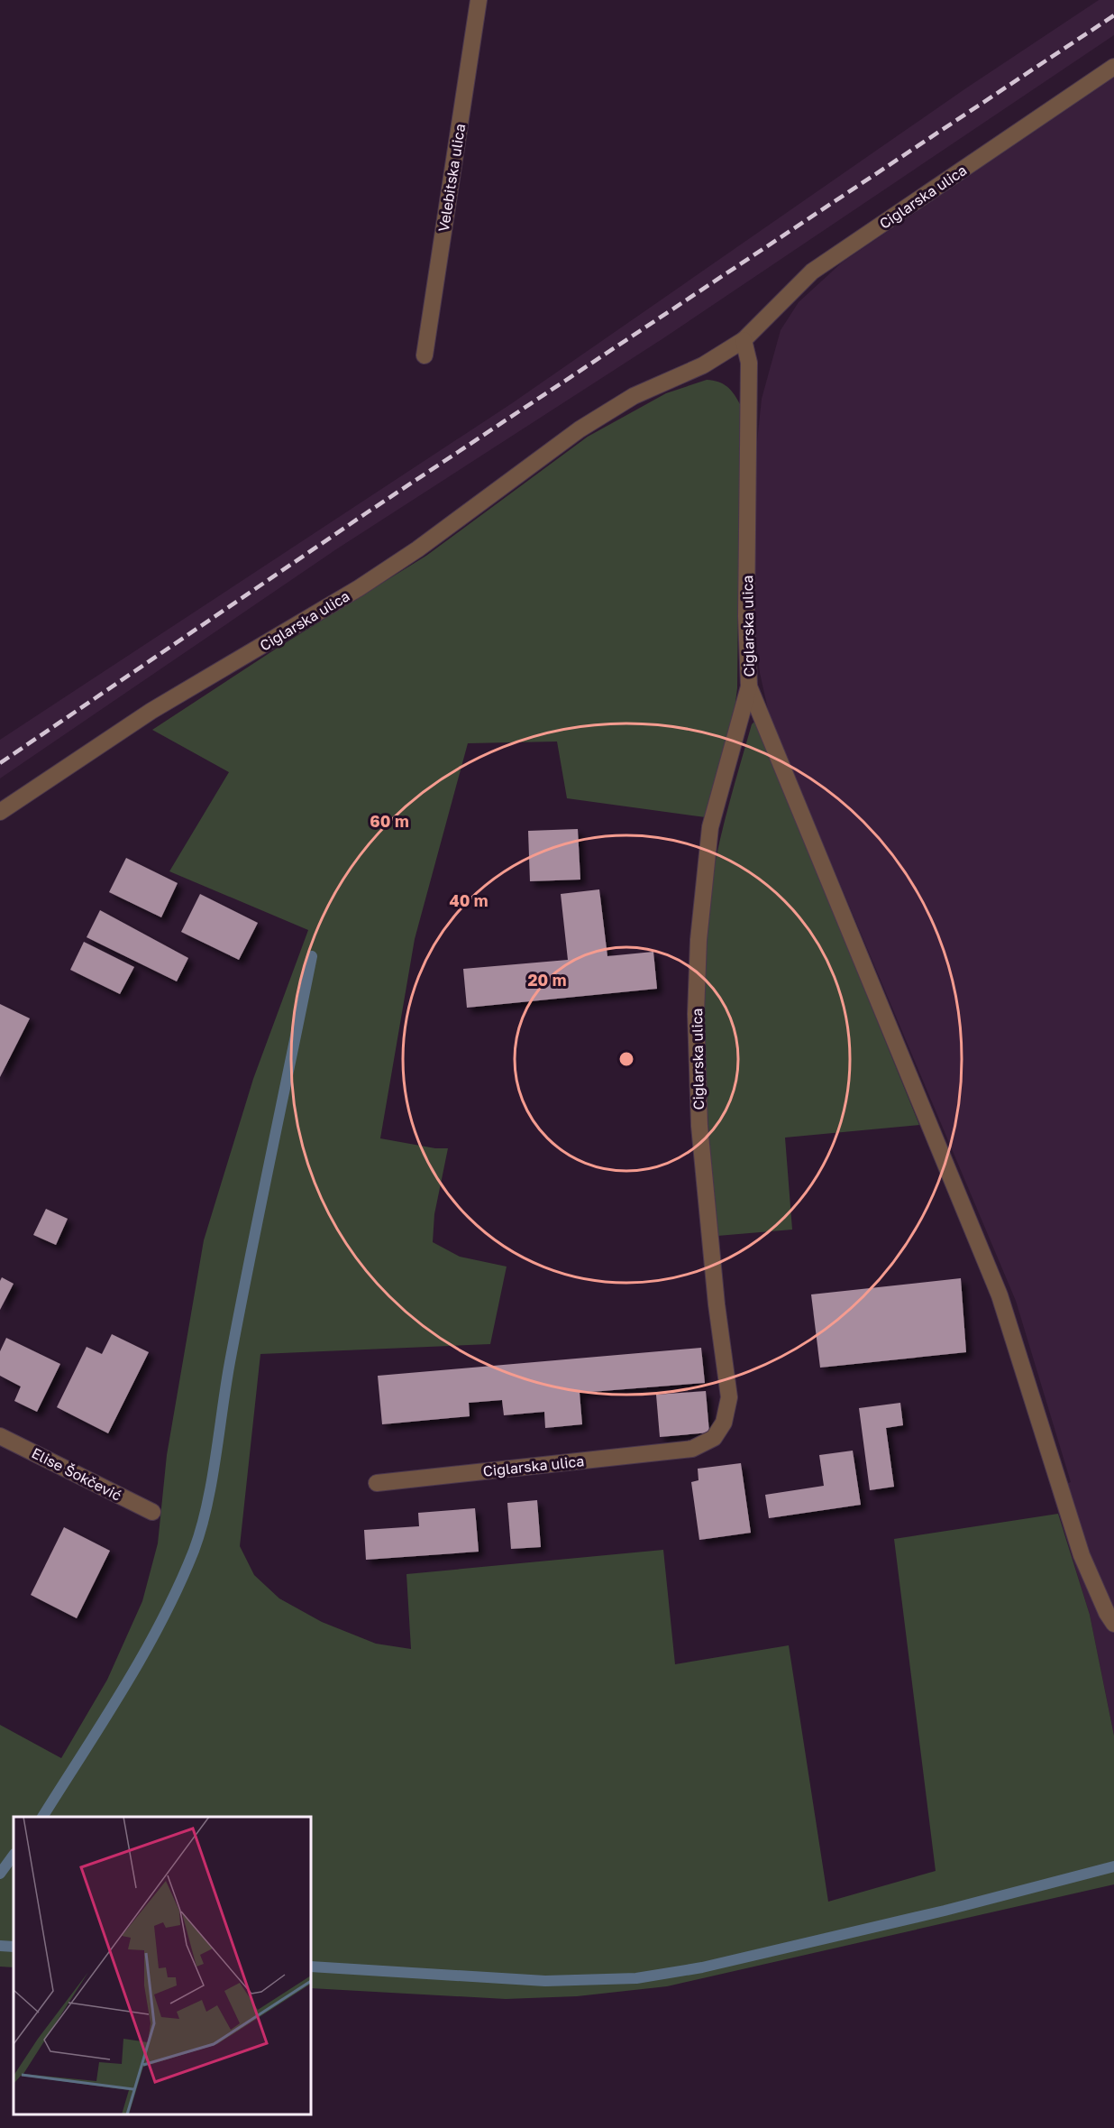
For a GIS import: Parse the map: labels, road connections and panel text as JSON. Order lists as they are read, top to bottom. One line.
{"streets":{"street":["Velebitska ulica","Ciglarska ulica","Elise Šokčević"]},"rings":["60 m","40 m","20 m"]}
